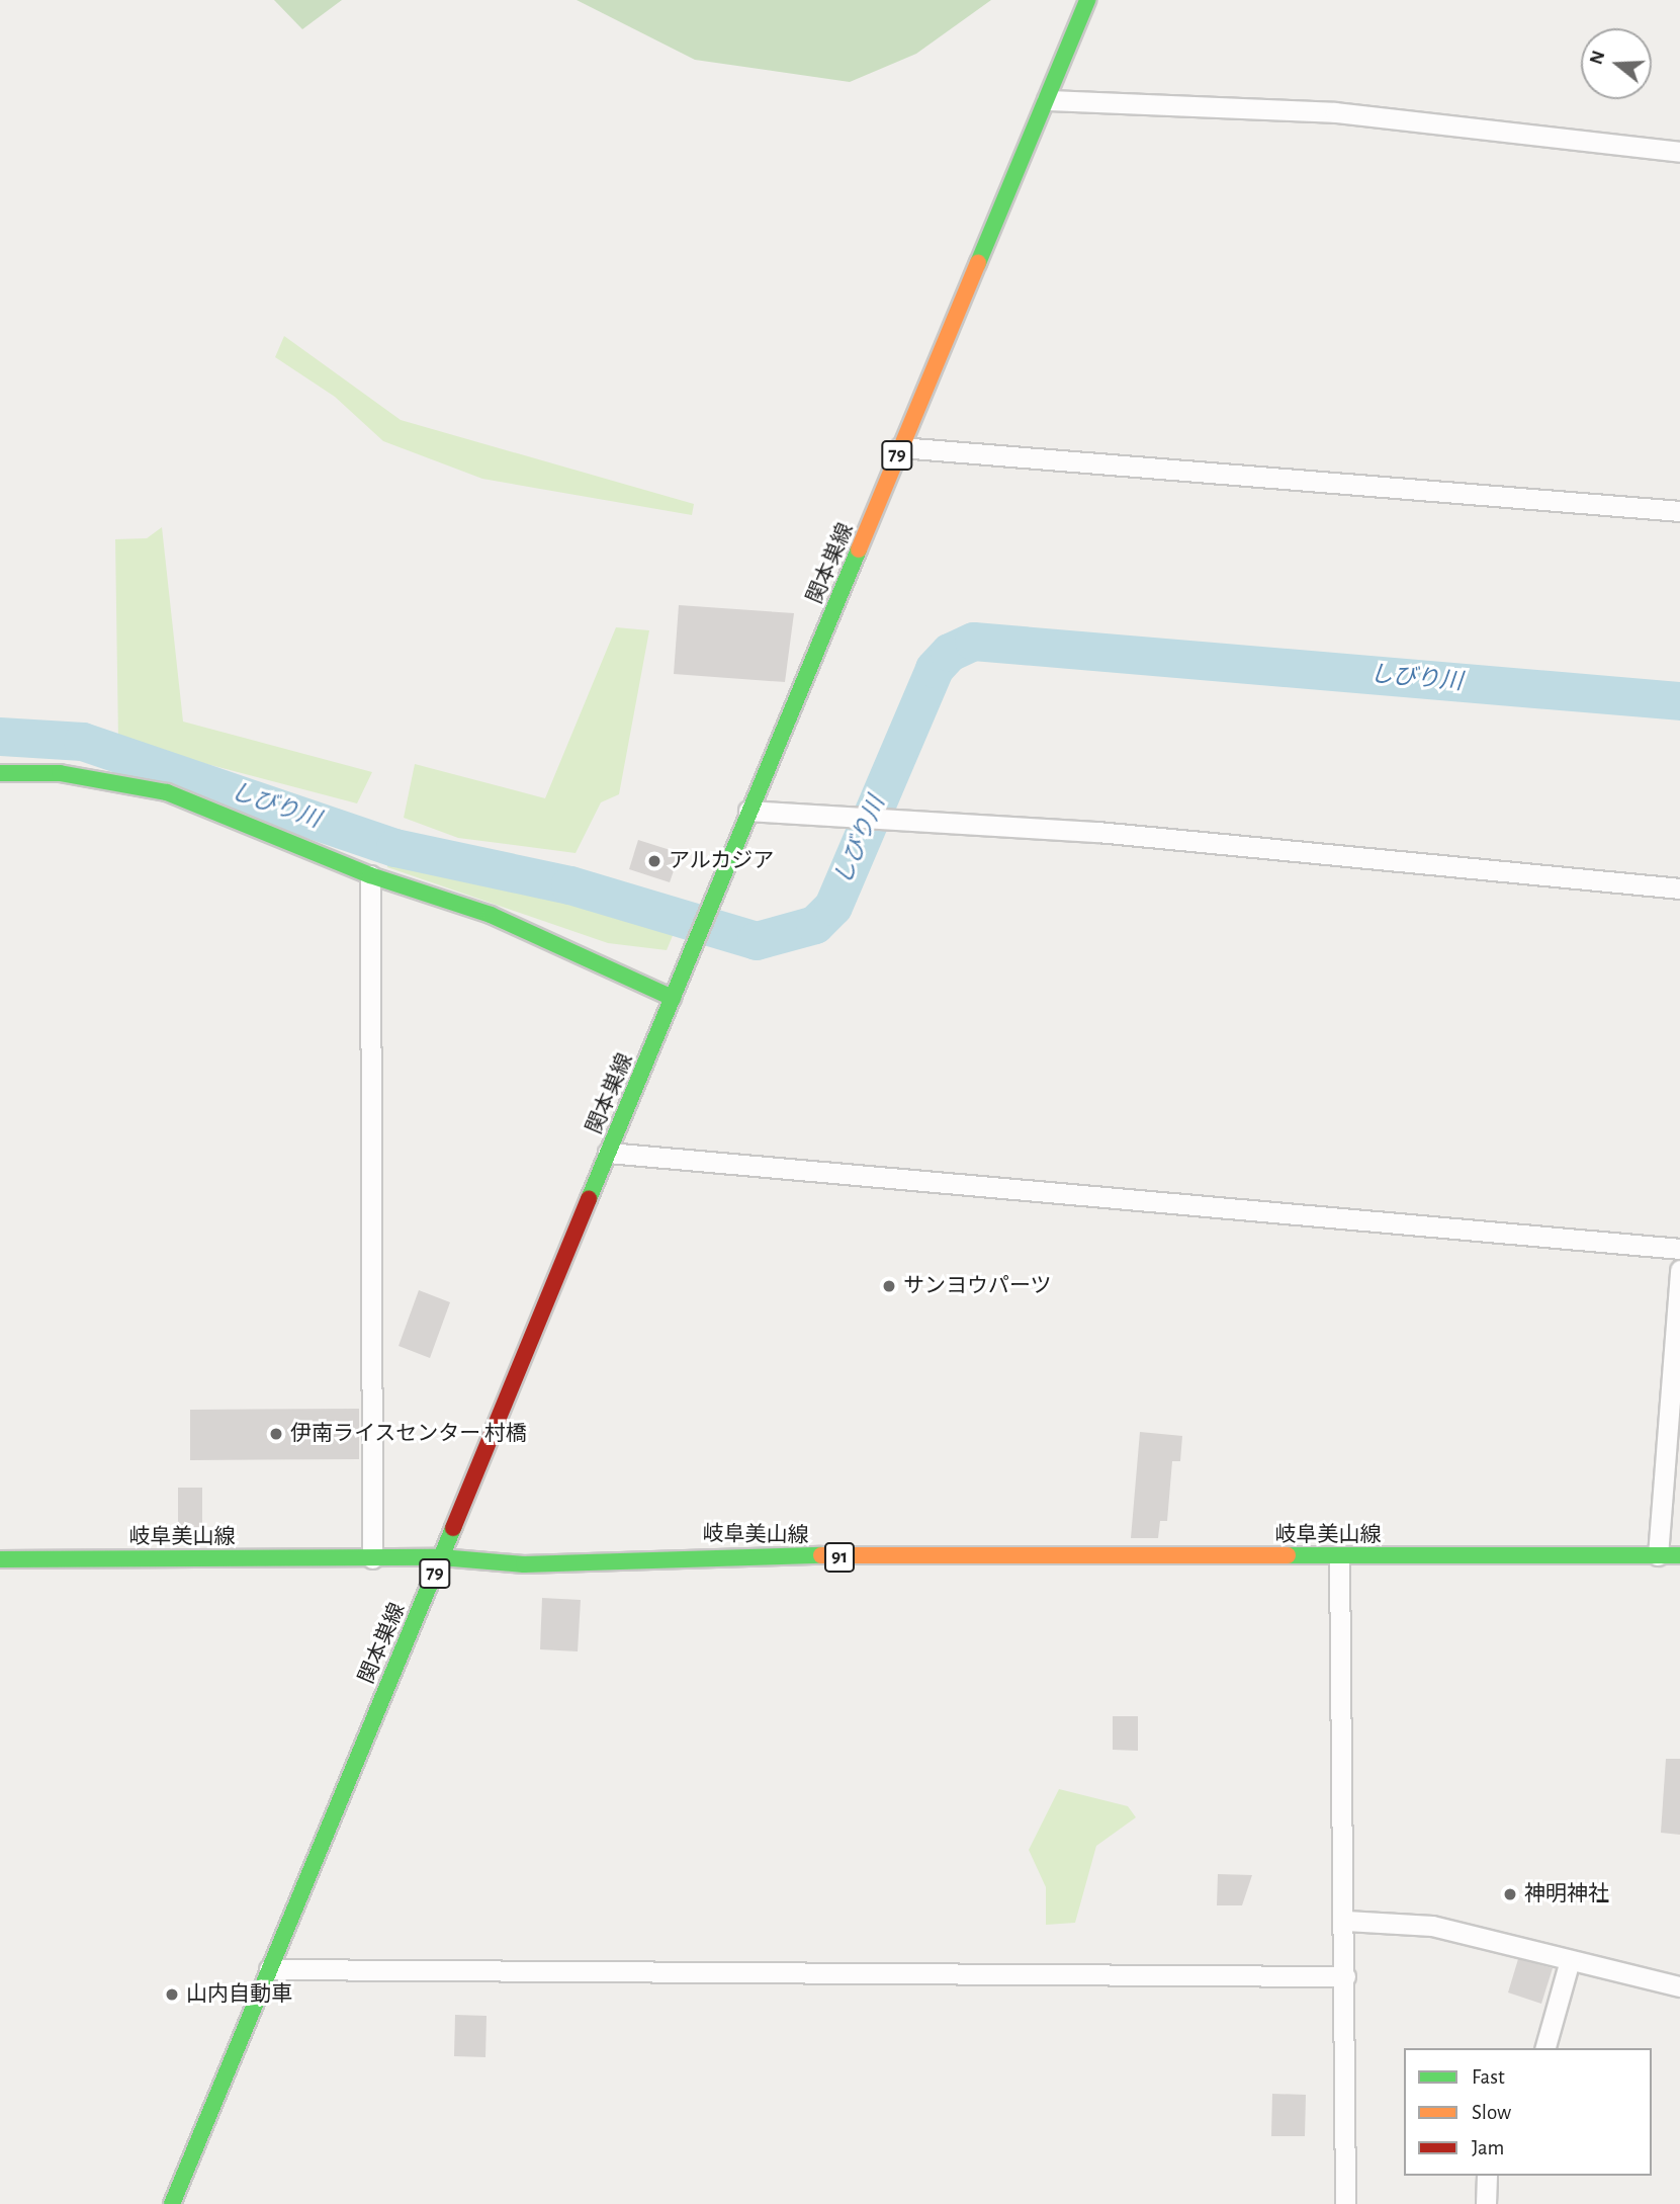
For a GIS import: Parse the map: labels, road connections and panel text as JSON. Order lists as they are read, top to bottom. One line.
{"streets":{"main road":["79","関本巣線","岐阜美山線","91"]},"crossings":[["関本巣線","岐阜美山線"]],"water":["しびり川"],"places":["アルカジア","サンヨウパーツ","伊南ライスセンター 村橋","神明神社","山内自動車"],"legend":["Fast","Slow","Jam"],"north":"left"}
